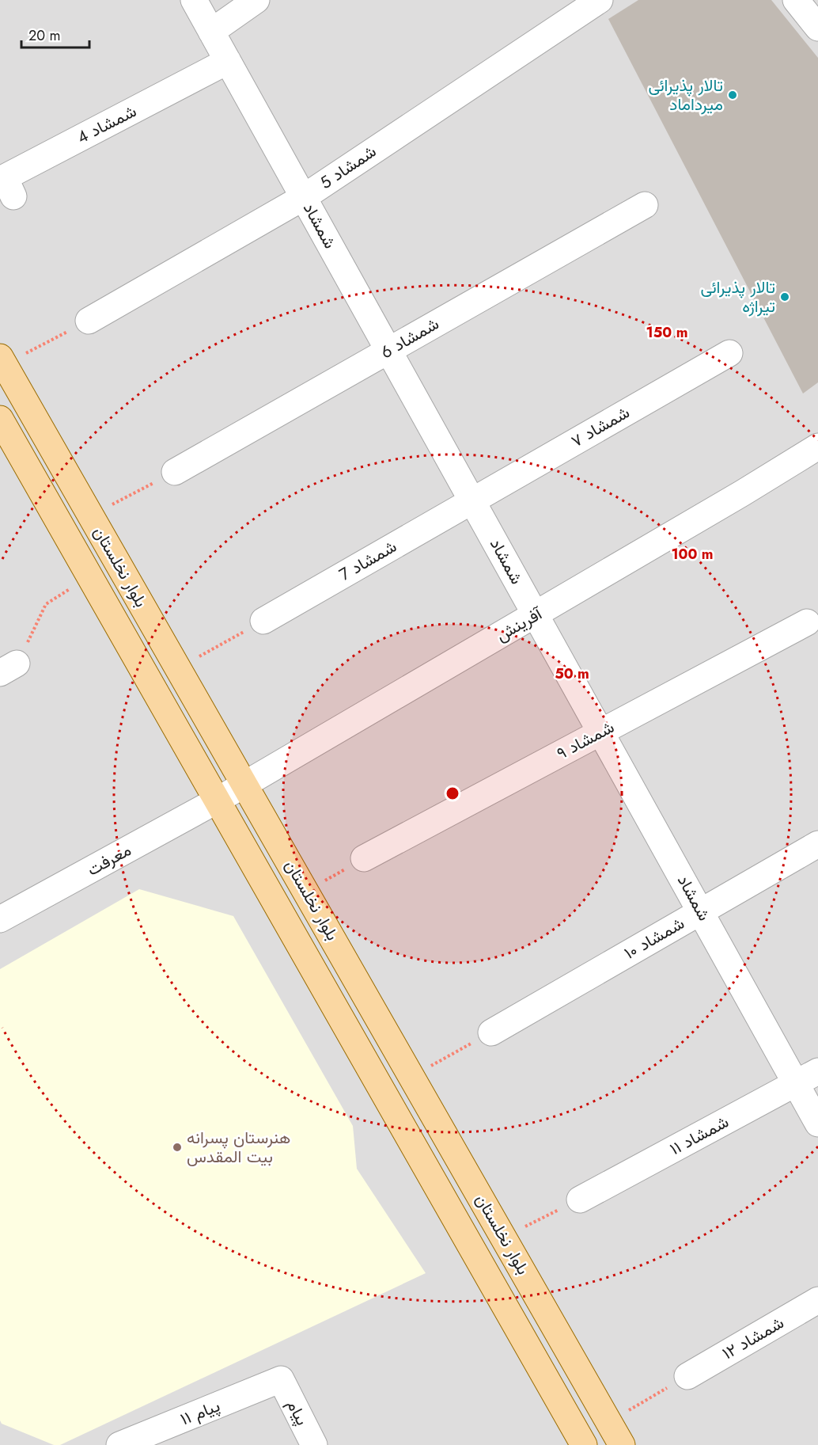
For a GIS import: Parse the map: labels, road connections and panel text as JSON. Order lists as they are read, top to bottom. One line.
{"streets":{"main road":["بلوار نخلستان"],"street":["شمشاد 4","شمشاد 5","شمشاد","شمشاد 6","شمشاد ۷","شمشاد 7","آفرینش","شمشاد ۹","معرفت","شمشاد ۱۰","شمشاد ۱۱","شمشاد ۱۲","پیام ۱۱","پیام"]},"crossings":[["شمشاد 4","شمشاد"],["شمشاد 5","شمشاد"],["شمشاد","شمشاد 6"],["شمشاد","شمشاد ۷"],["شمشاد","شمشاد 7"],["شمشاد","آفرینش"],["شمشاد","شمشاد ۹"],["شمشاد","شمشاد ۱۰"],["شمشاد","شمشاد ۱۱"],["شمشاد ۷","شمشاد 7"],["بلوار نخلستان","آفرینش"],["بلوار نخلستان","معرفت"],["آفرینش","معرفت"],["پیام ۱۱","پیام"]],"places":["تالار پذیرائی میرداماد","تالار پذیرائی تیراژه","هنرستان پسرانه بیت المقدس"],"scale_bar":"20 m","rings":["150 m","100 m","50 m"]}
